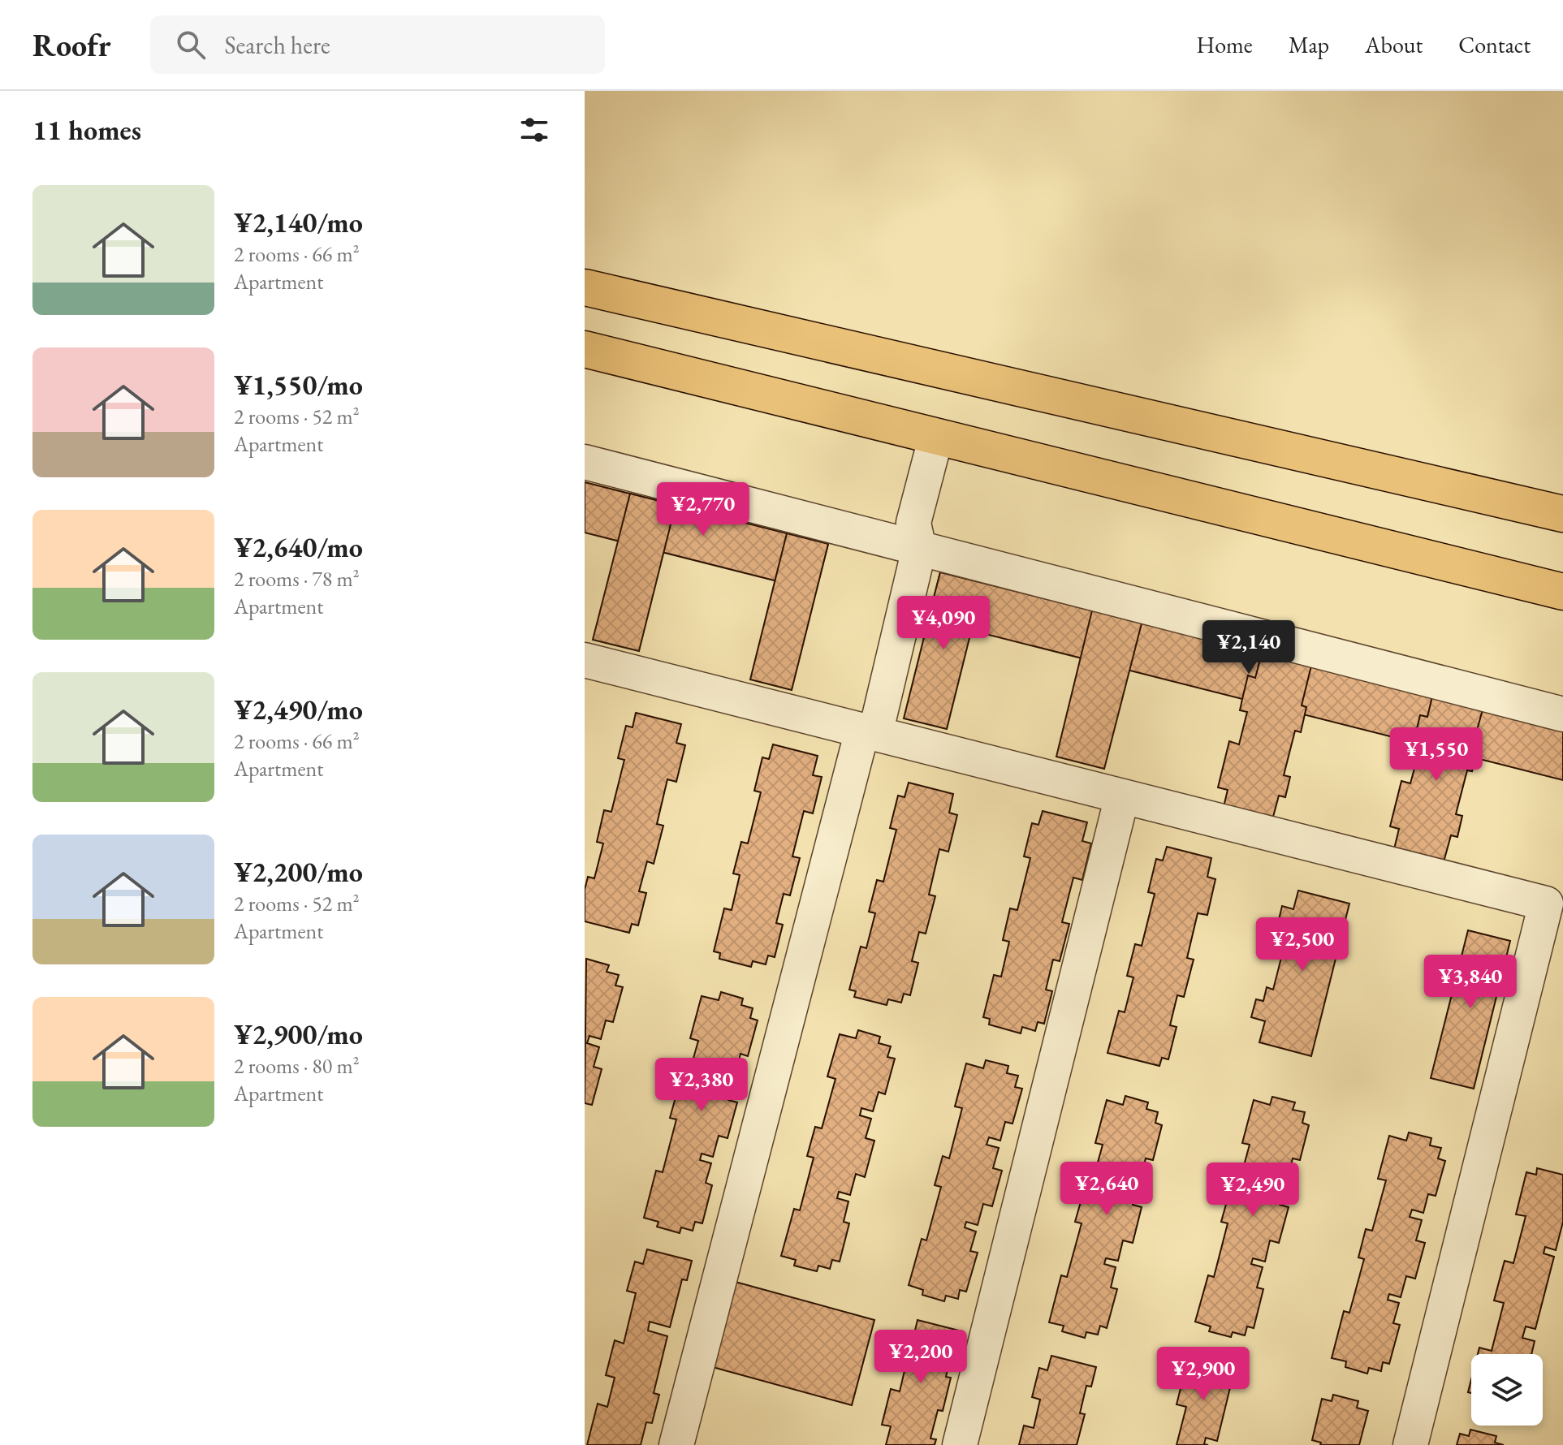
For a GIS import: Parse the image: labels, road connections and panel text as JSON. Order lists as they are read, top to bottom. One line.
{"page":{"header":"Roofr","search":"Search here","nav":["Home","Map","About","Contact"],"heading":"11 homes","list":[{"name":"¥2,140/mo","note":"2 rooms · 66 m² · Apartment"},{"name":"¥1,550/mo","note":"2 rooms · 52 m² · Apartment"},{"name":"¥2,640/mo","note":"2 rooms · 78 m² · Apartment"},{"name":"¥2,490/mo","note":"2 rooms · 66 m² · Apartment"},{"name":"¥2,200/mo","note":"2 rooms · 52 m² · Apartment"},{"name":"¥2,900/mo","note":"2 rooms · 80 m² · Apartment"}],"price":["¥2,770","¥4,090","¥2,140","¥1,550","¥2,500","¥3,840","¥2,380","¥2,640","¥2,490","¥2,200","¥2,900"]}}
